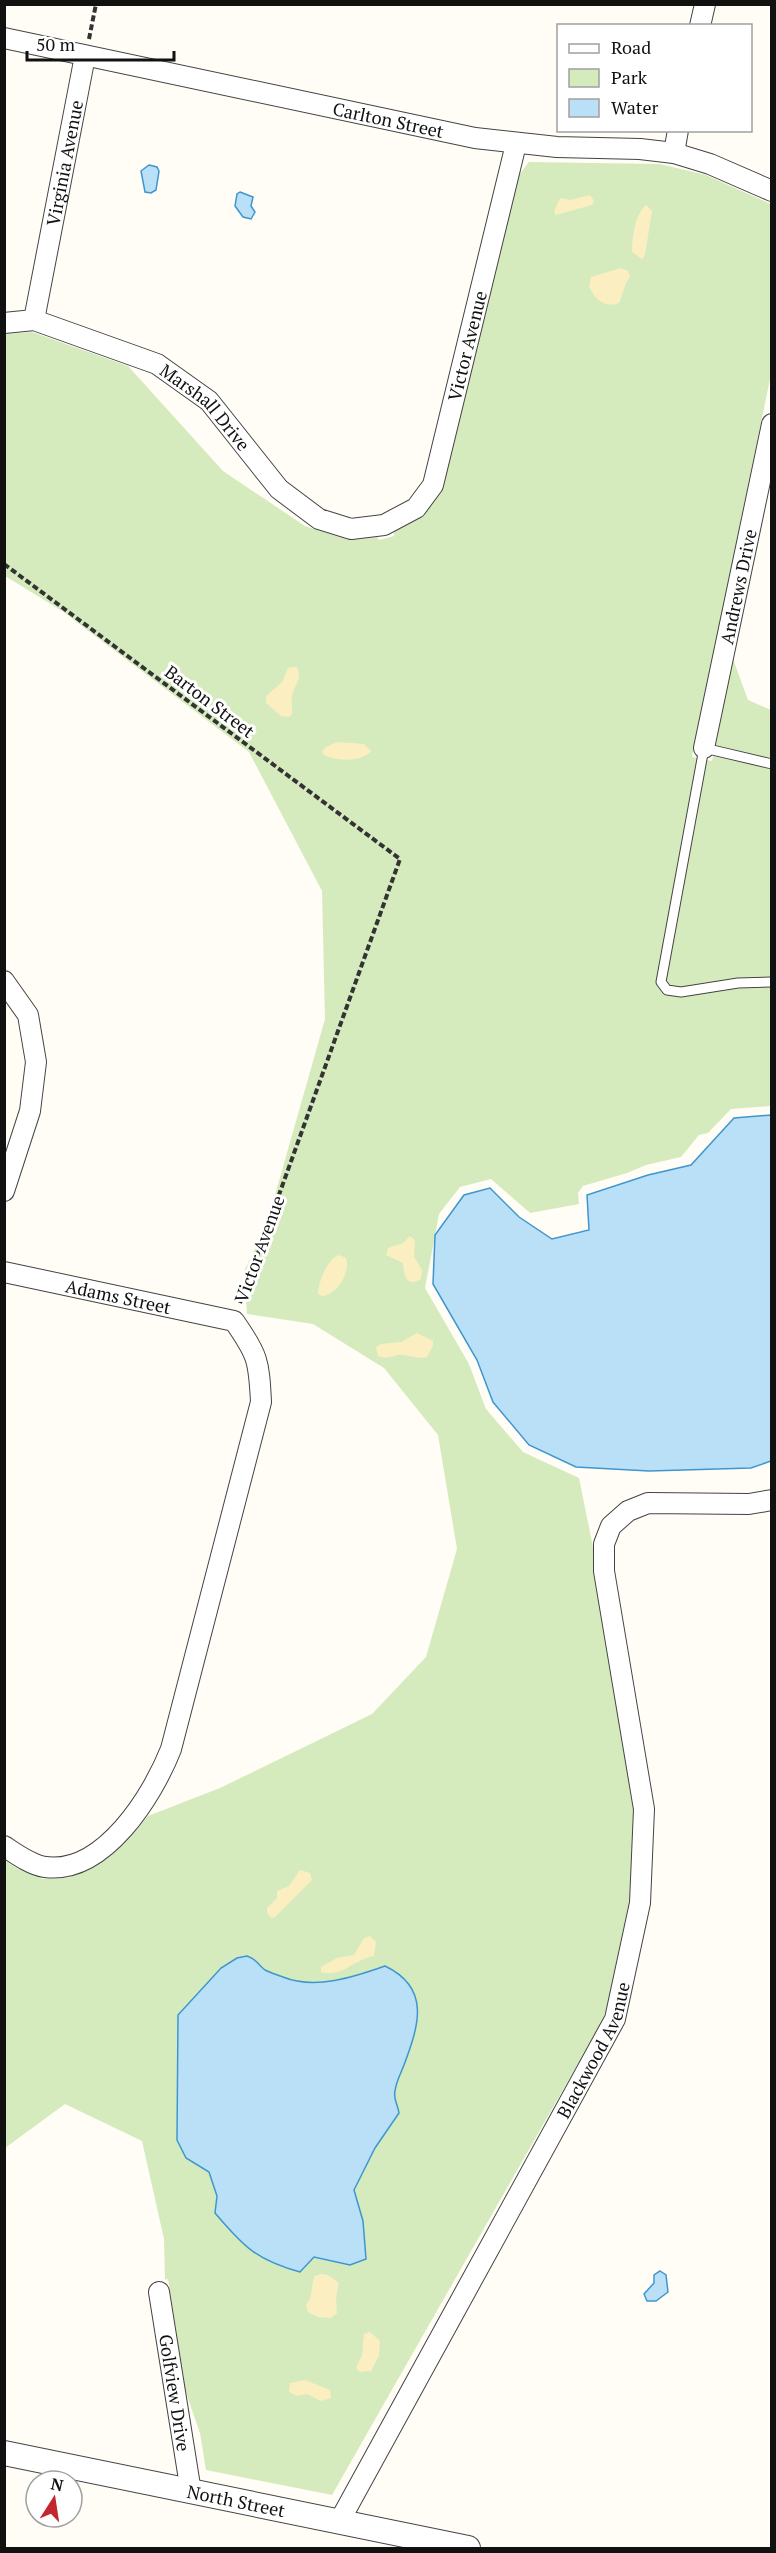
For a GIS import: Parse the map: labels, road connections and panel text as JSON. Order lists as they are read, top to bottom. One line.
{"streets":{"street":["Carlton Street","Virginia Avenue","Victor Avenue","Marshall Drive","Andrews Drive","Adams Street","Blackwood Avenue","Golfview Drive","North Street"],"path":["Barton Street"]},"crossings":[["Carlton Street","Virginia Avenue"],["Carlton Street","Victor Avenue"],["Virginia Avenue","Marshall Drive"],["Victor Avenue","Marshall Drive"],["Victor Avenue","Barton Street"],["Victor Avenue","Adams Street"],["Blackwood Avenue","North Street"],["Golfview Drive","North Street"]],"legend":["Road","Park","Water"],"scale_bar":"50 m","north":"top"}
